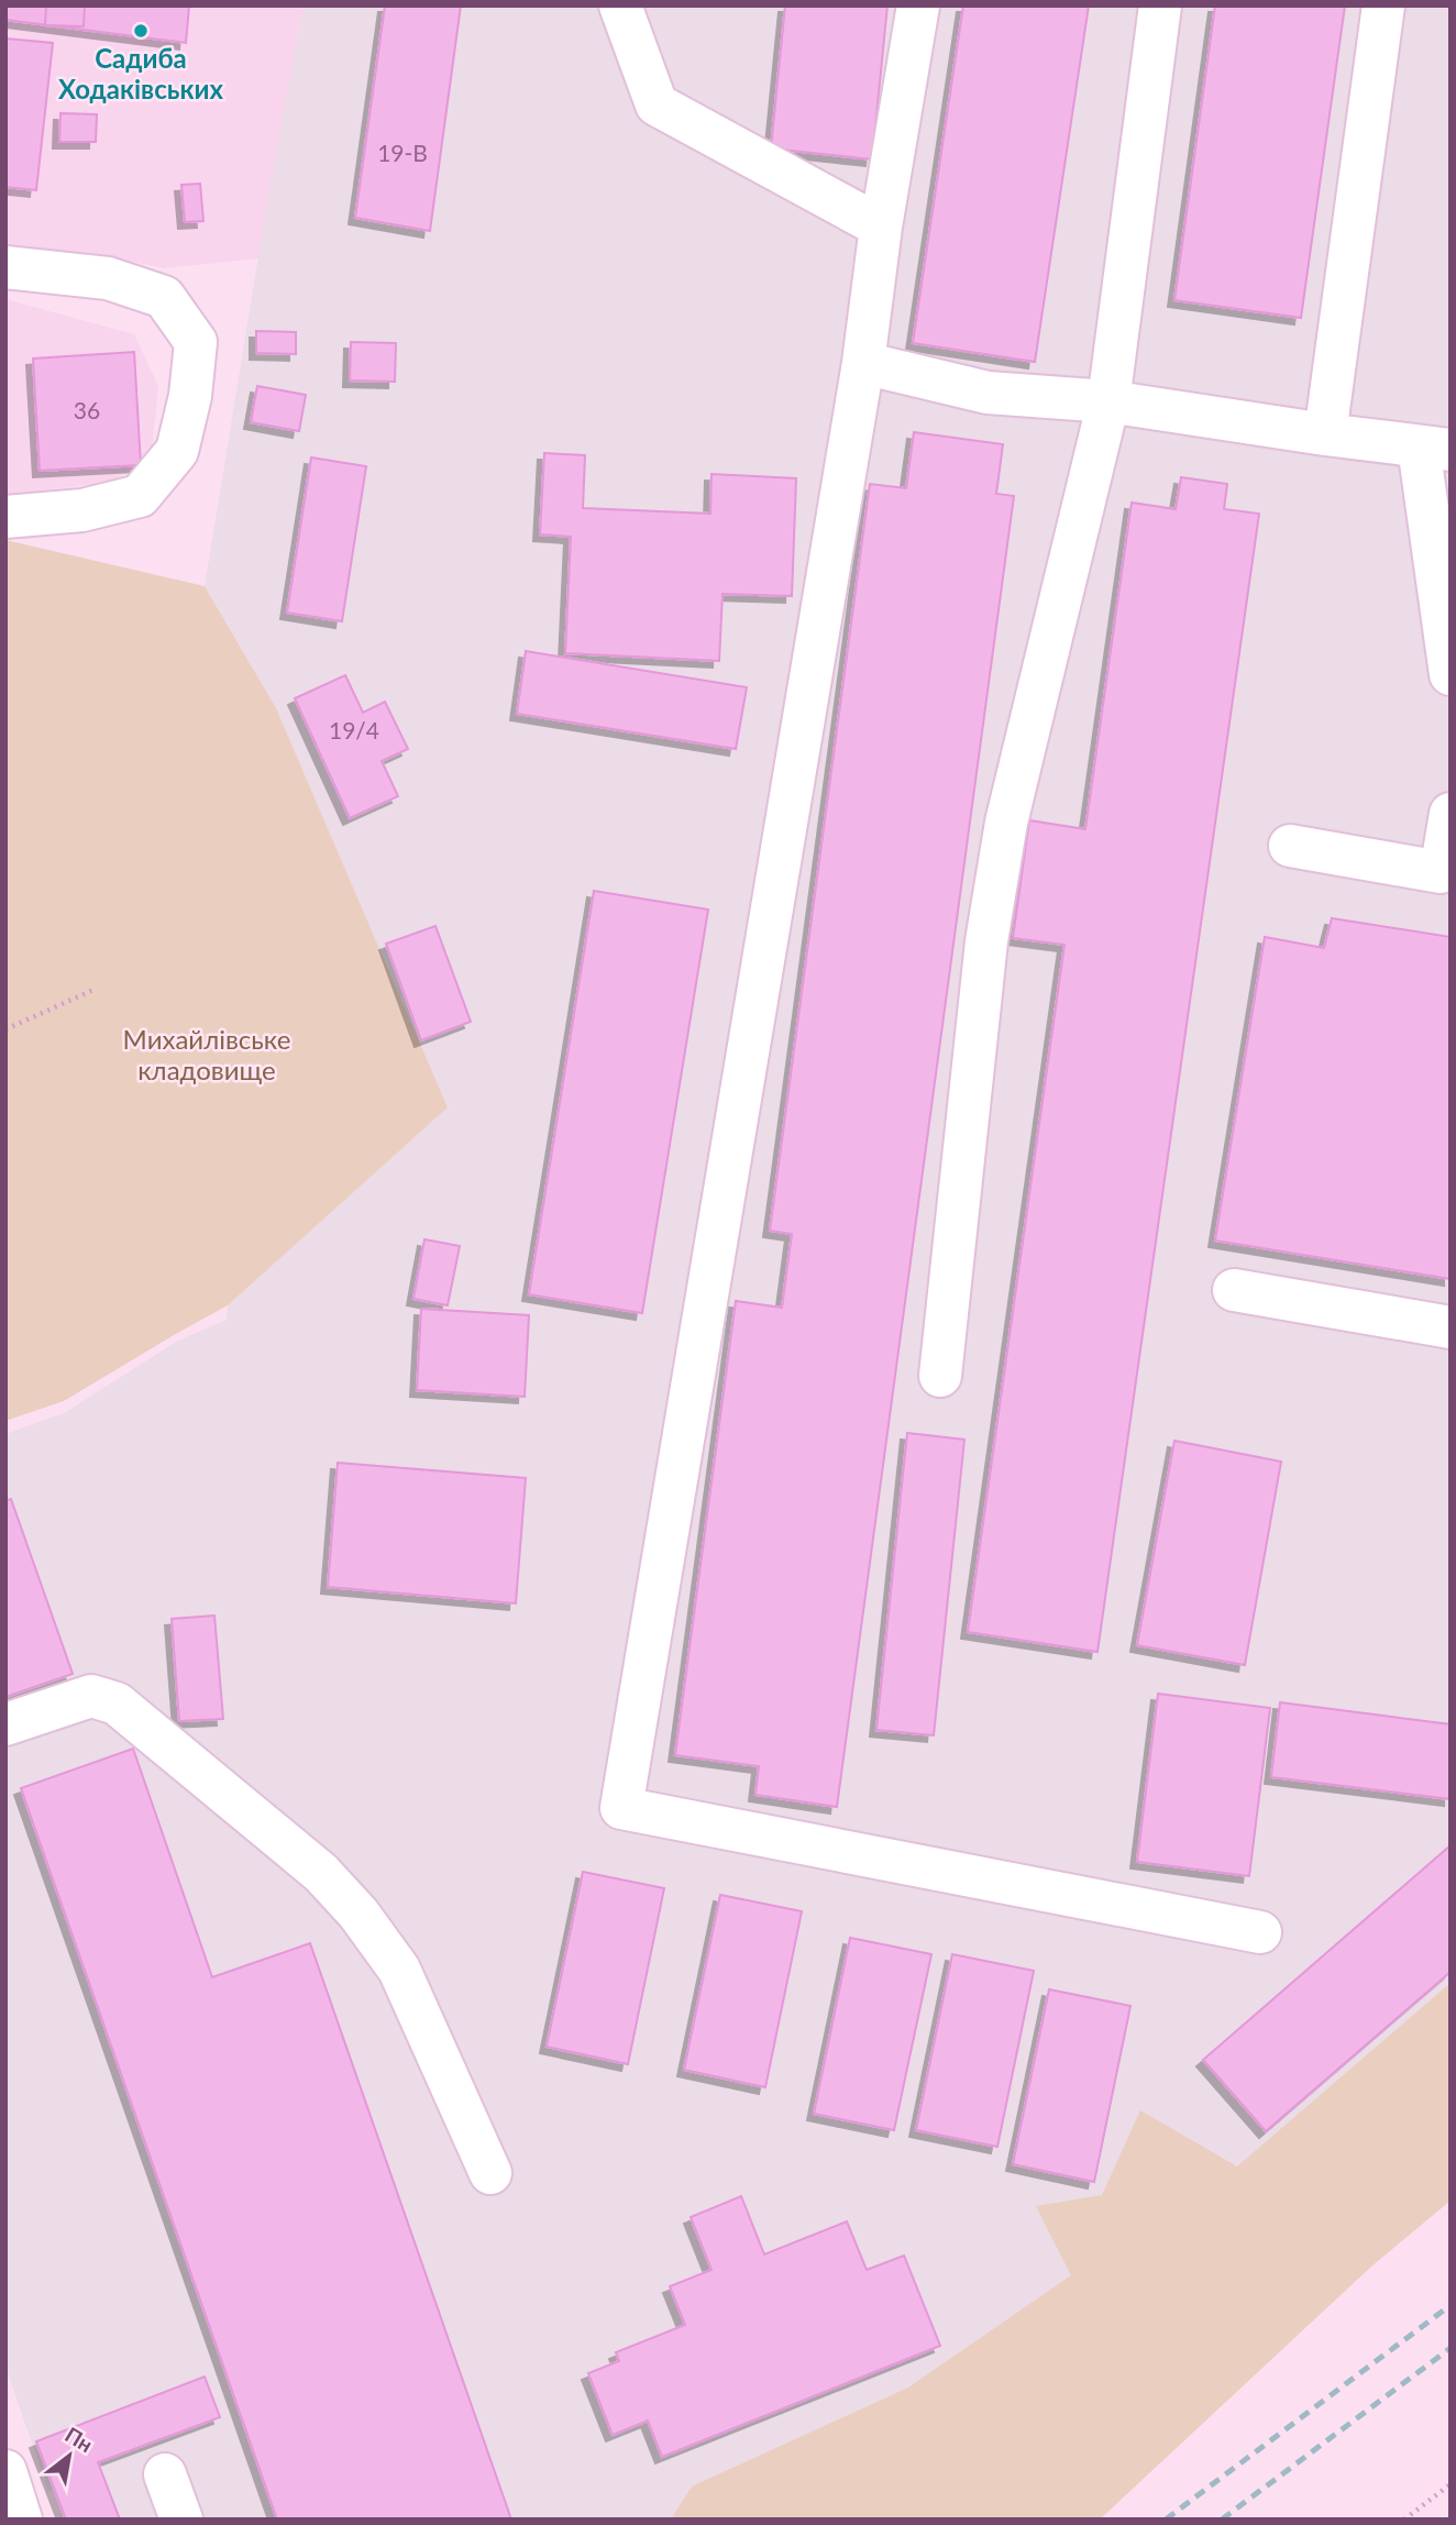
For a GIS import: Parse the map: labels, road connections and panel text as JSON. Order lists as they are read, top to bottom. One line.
{"parks":["Михайлівське кладовище"],"places":["Садиба Ходаківських"],"house_numbers":["19-В","36","19/4"],"north":"top right"}
